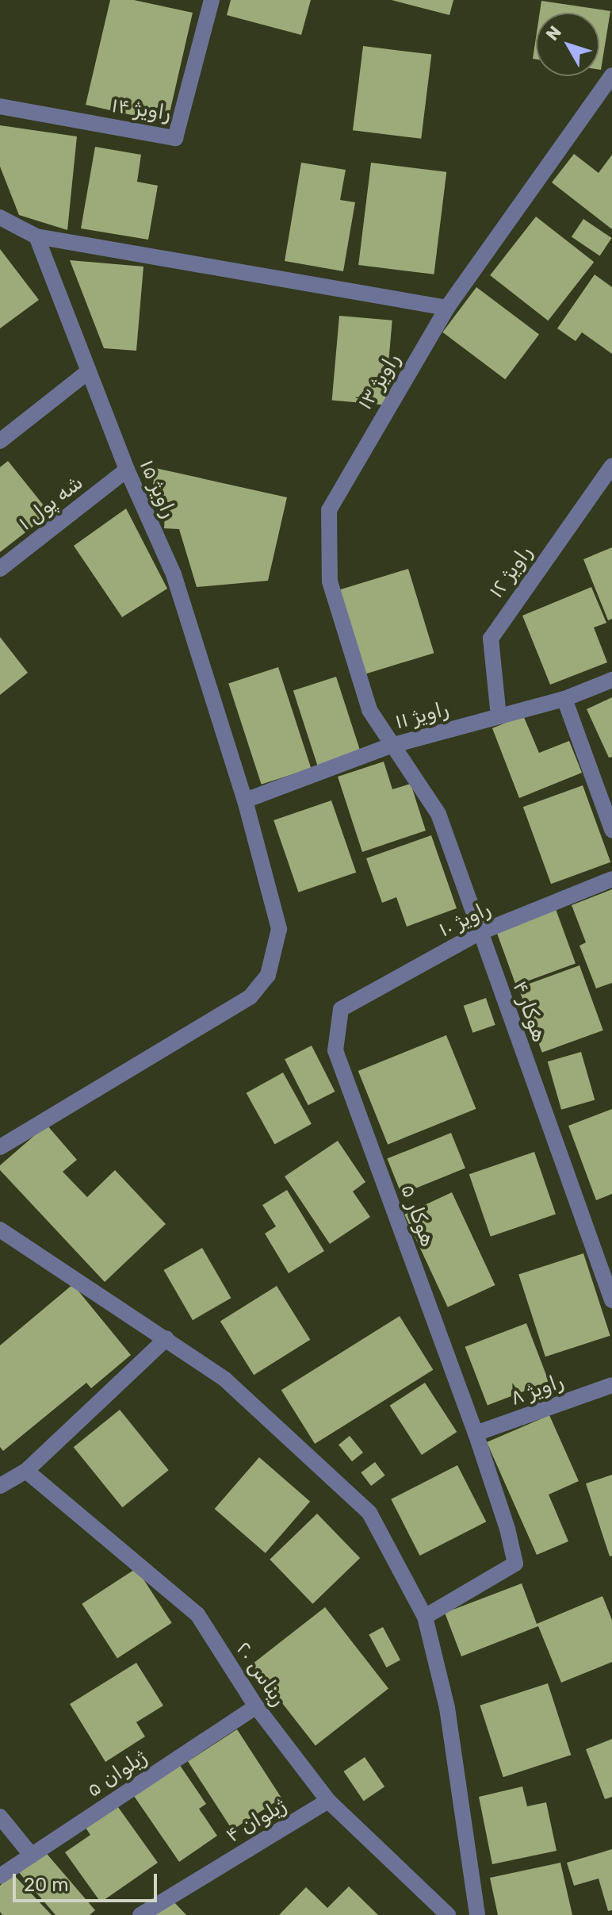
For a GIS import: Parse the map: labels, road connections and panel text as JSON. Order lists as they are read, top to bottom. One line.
{"streets":{"street":["راویژ ۱۴","راویژ ۱۳","راویژ ۱۵","شه پول ۱","راویژ ۱۲","راویژ ۱۱","راویژ ۱۰","هوکار ۴","هوکار ۵","راویژ ۸","ریناس ۲۰","ژیلوان ۵","ژیلوان ۴"]},"crossings":[["راویژ ۱۳","راویژ ۱۱"],["راویژ ۱۳","هوکار ۴"],["راویژ ۱۵","شه پول ۱"],["راویژ ۱۵","راویژ ۱۱"],["راویژ ۱۲","راویژ ۱۱"],["راویژ ۱۱","هوکار ۴"],["راویژ ۱۰","هوکار ۴"],["راویژ ۱۰","هوکار ۵"],["هوکار ۵","راویژ ۸"],["ریناس ۲۰","ژیلوان ۵"],["ریناس ۲۰","ژیلوان ۴"]],"scale_bar":"20 m","north":"top left"}
